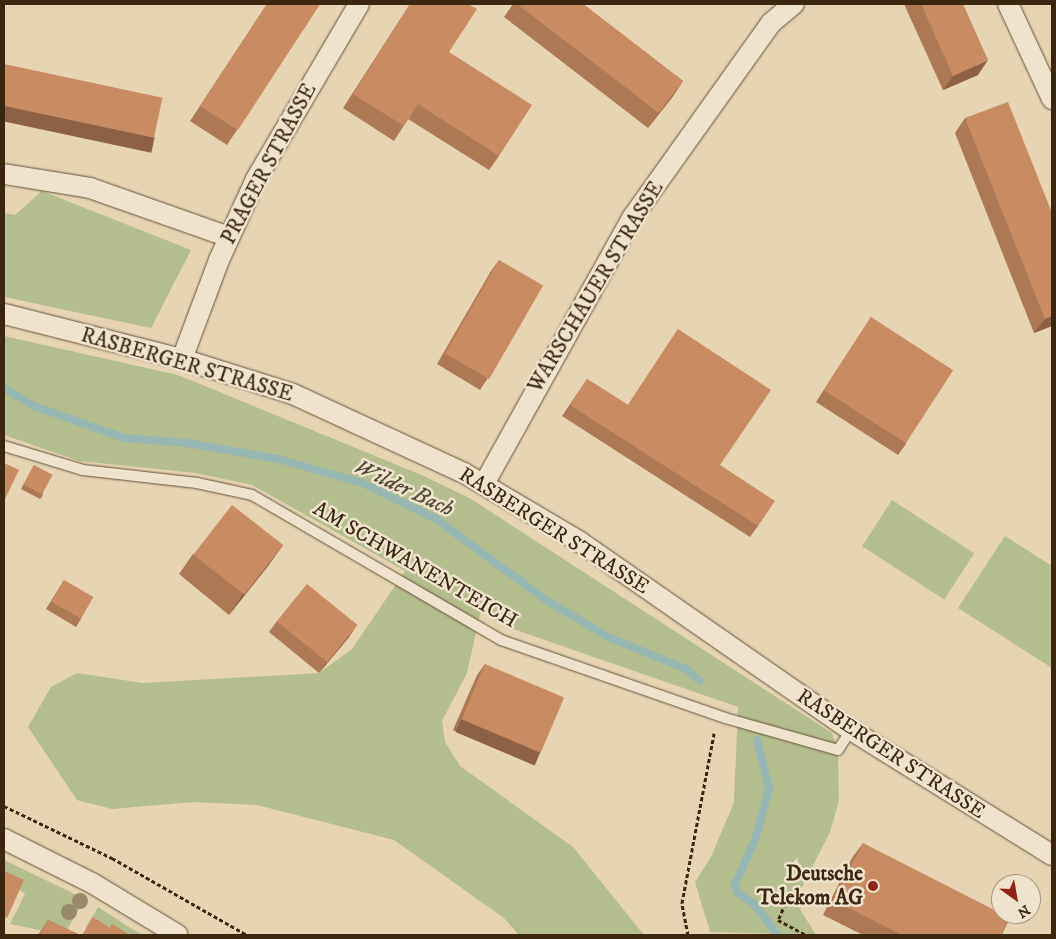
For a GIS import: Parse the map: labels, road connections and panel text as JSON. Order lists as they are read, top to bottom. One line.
{"streets":{"street":["PRAGER STRASSE","WARSCHAUER STRASSE","RASBERGER STRASSE"],"lane":["AM SCHWANENTEICH"]},"crossings":[["PRAGER STRASSE","RASBERGER STRASSE"],["WARSCHAUER STRASSE","RASBERGER STRASSE"],["RASBERGER STRASSE","AM SCHWANENTEICH"]],"water":["Wilder Bach"],"places":["Deutsche Telekom AG"],"north":"bottom right"}
